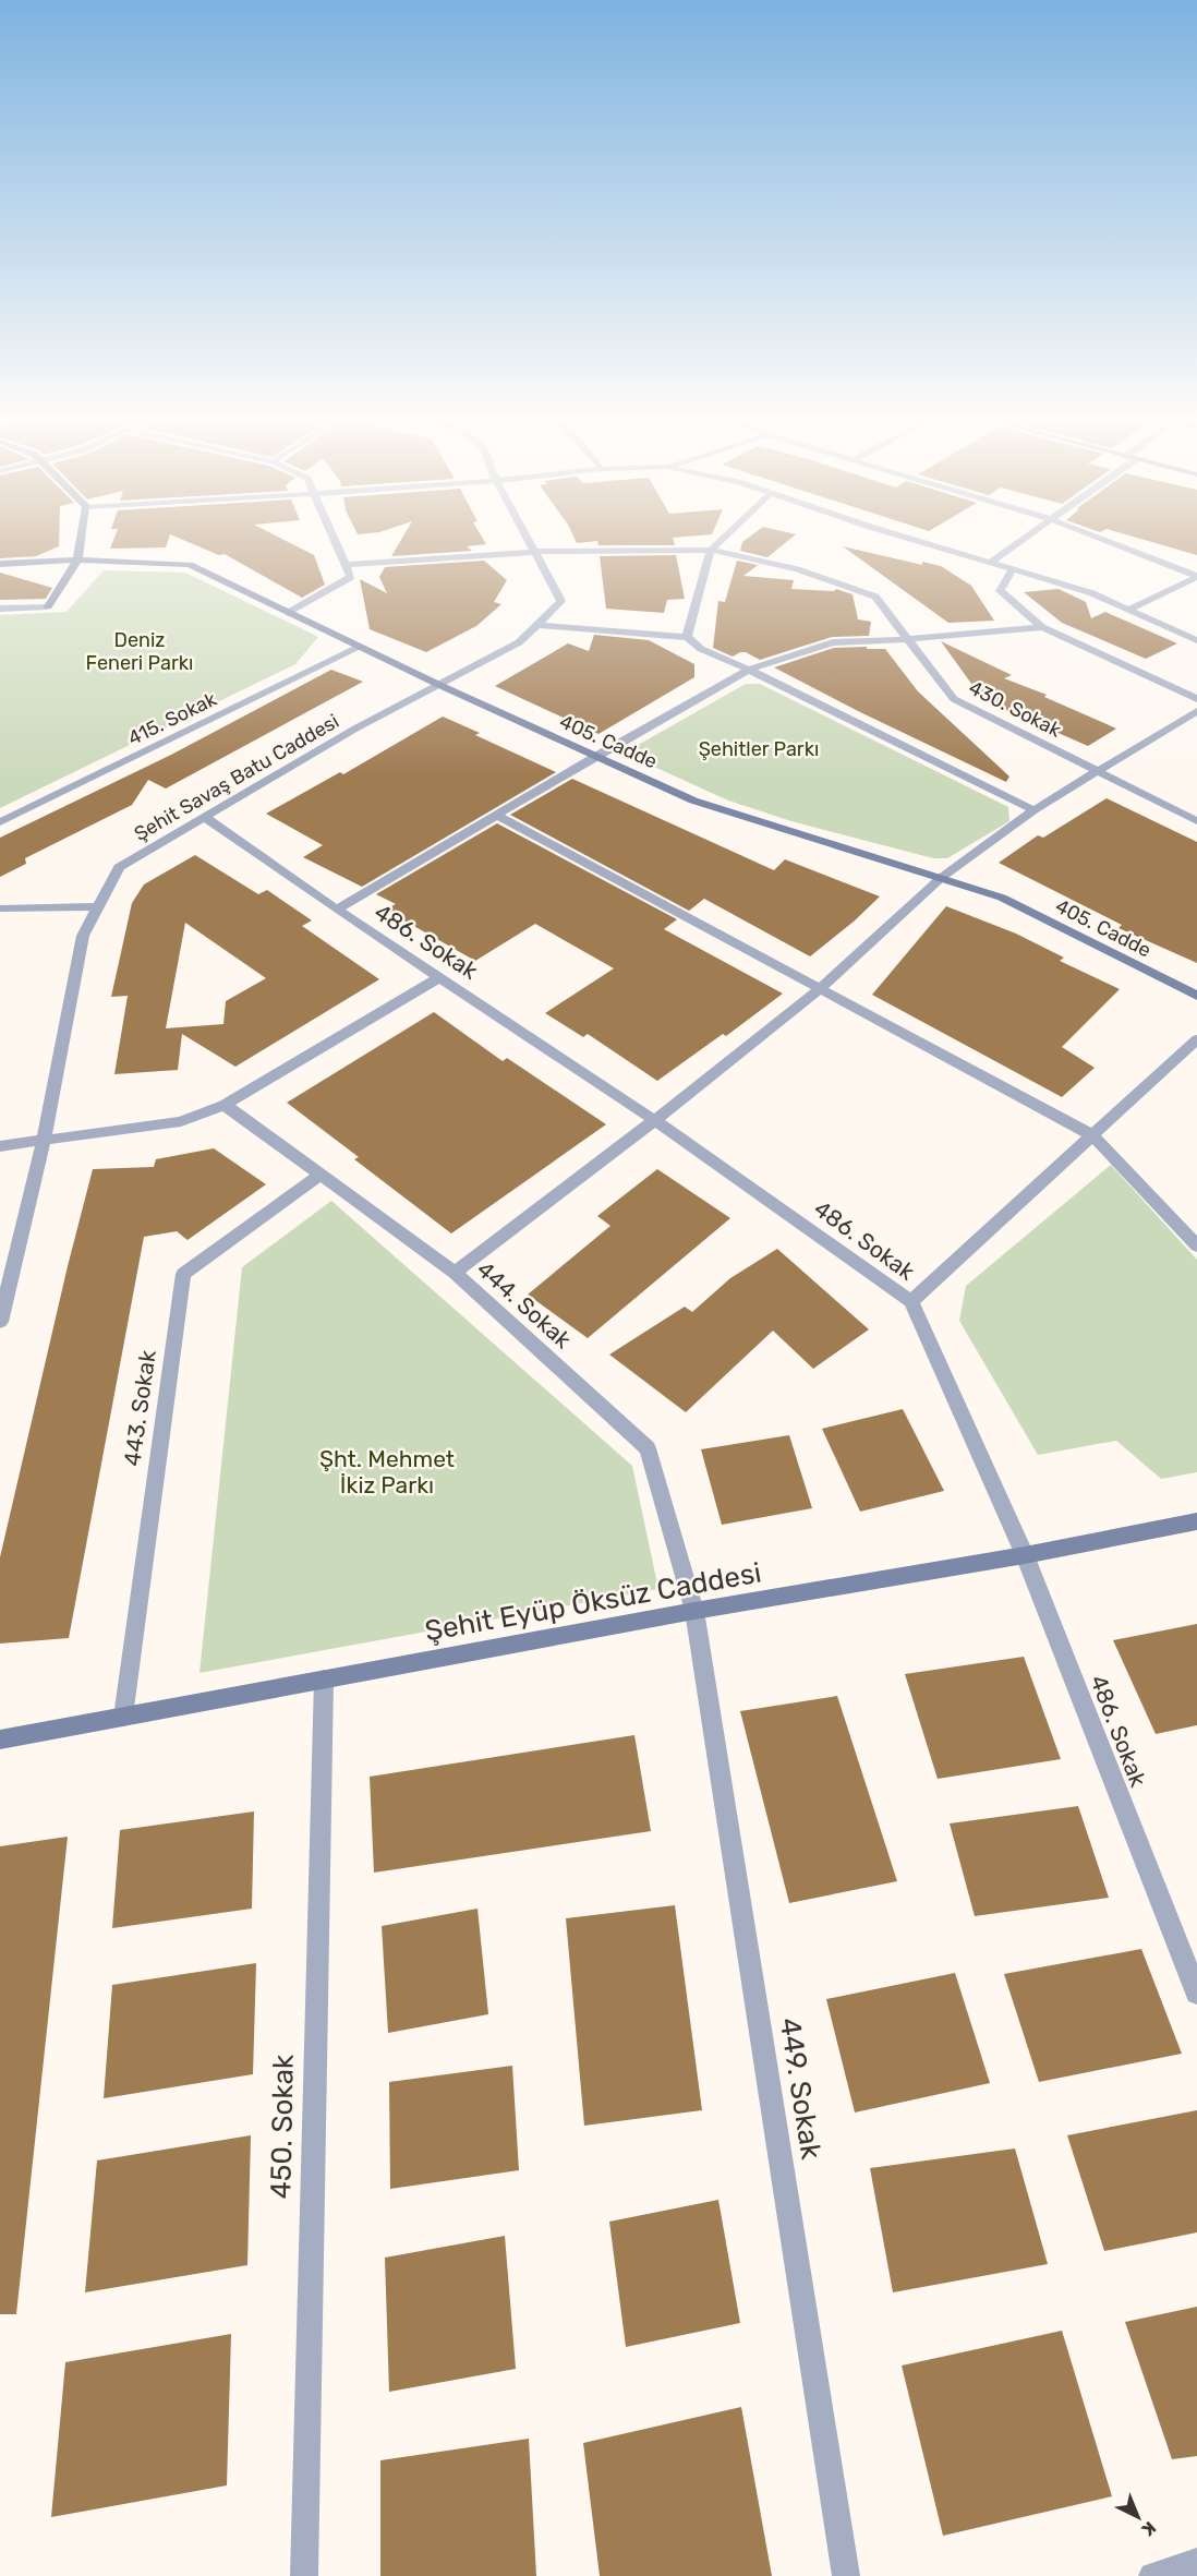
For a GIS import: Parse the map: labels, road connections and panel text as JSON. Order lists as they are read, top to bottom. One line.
{"streets":{"street":["430. Sokak","415. Sokak","405. Cadde","Şehit Savaş Batu Caddesi","486. Sokak","444. Sokak","443. Sokak","Şehit Eyüp Öksüz Caddesi","449. Sokak","450. Sokak"]},"crossings":[["430. Sokak","Şehit Savaş Batu Caddesi"],["415. Sokak","405. Cadde"],["405. Cadde","Şehit Savaş Batu Caddesi"],["Şehit Savaş Batu Caddesi","486. Sokak"],["486. Sokak","Şehit Eyüp Öksüz Caddesi"],["444. Sokak","443. Sokak"],["444. Sokak","Şehit Eyüp Öksüz Caddesi"],["444. Sokak","449. Sokak"],["443. Sokak","Şehit Eyüp Öksüz Caddesi"],["Şehit Eyüp Öksüz Caddesi","449. Sokak"],["Şehit Eyüp Öksüz Caddesi","450. Sokak"]],"parks":["Deniz Feneri Parkı","Şehitler Parkı","Şht. Mehmet İkiz Parkı"],"north":"bottom right"}
